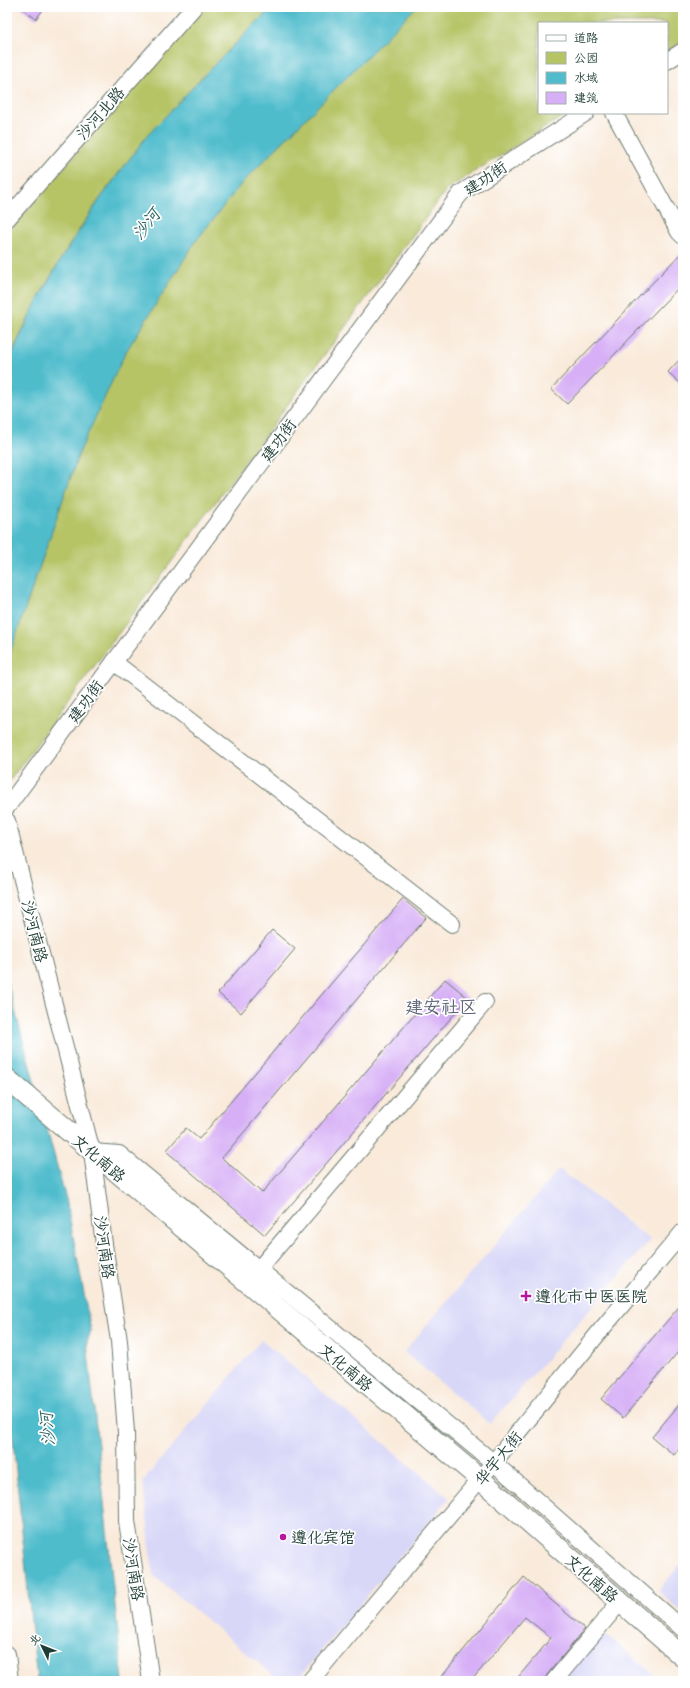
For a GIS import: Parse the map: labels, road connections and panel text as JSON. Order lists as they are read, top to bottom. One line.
{"streets":{"main road":["文化南路"],"street":["沙河北路","建功街","沙河南路","华宇大街"]},"crossings":[["沙河南路","文化南路"],["文化南路","华宇大街"]],"districts":["建安社区"],"water":["沙河"],"places":{"health":["遵化市中医医院"],"other":["遵化宾馆"]},"legend":["道路","公园","水域","建筑"],"north":"top left"}
